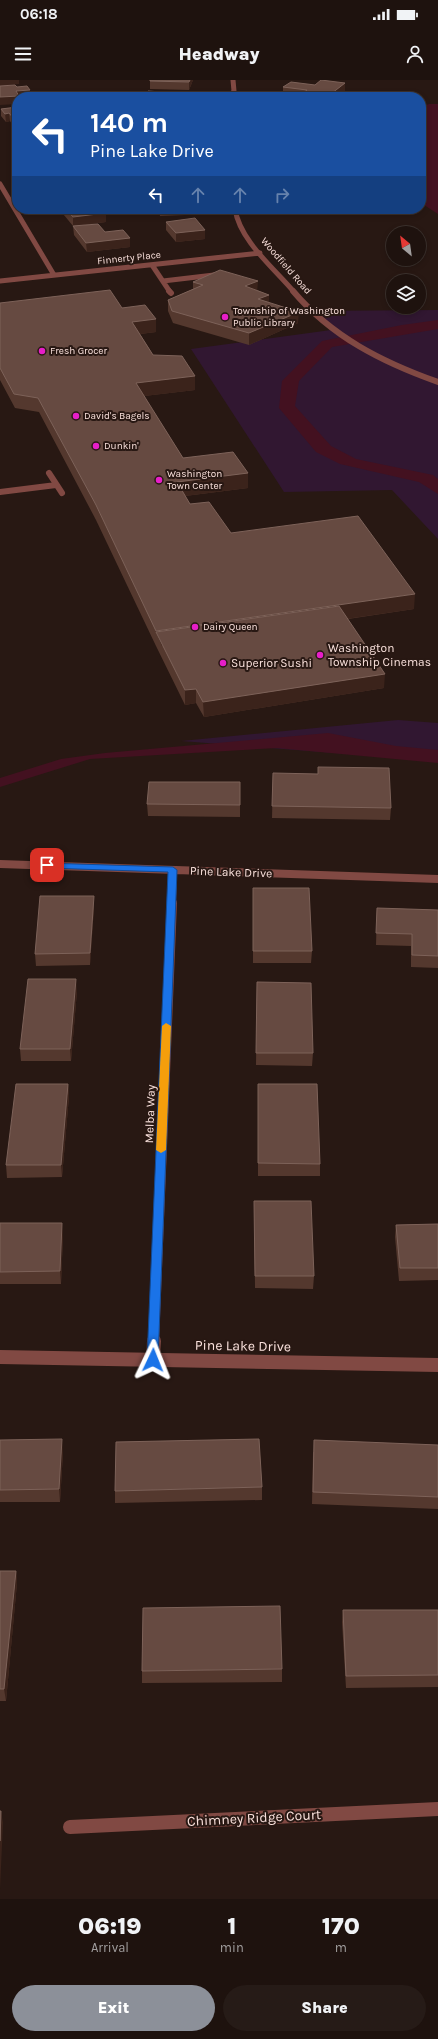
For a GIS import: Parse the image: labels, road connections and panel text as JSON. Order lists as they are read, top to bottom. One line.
{"streets":{"street":["Finnerty Place","Woodfield Road","Pine Lake Drive","Melba Way","Chimney Ridge Court"]},"crossings":[["Finnerty Place","Woodfield Road"],["Pine Lake Drive","Melba Way"]],"places":["Township of Washington Public Library","Fresh Grocer","David's Bagels","Dunkin'","Washington Town Center","Dairy Queen","Washington Township Cinemas","Superior Sushi"],"north":"top left","page":{"status":"06:18","header":"Headway","turn":["140 m","Pine Lake Drive"],"eta":["06:19","Arrival","1","min","170","m"],"buttons":["Exit","Share"]}}
